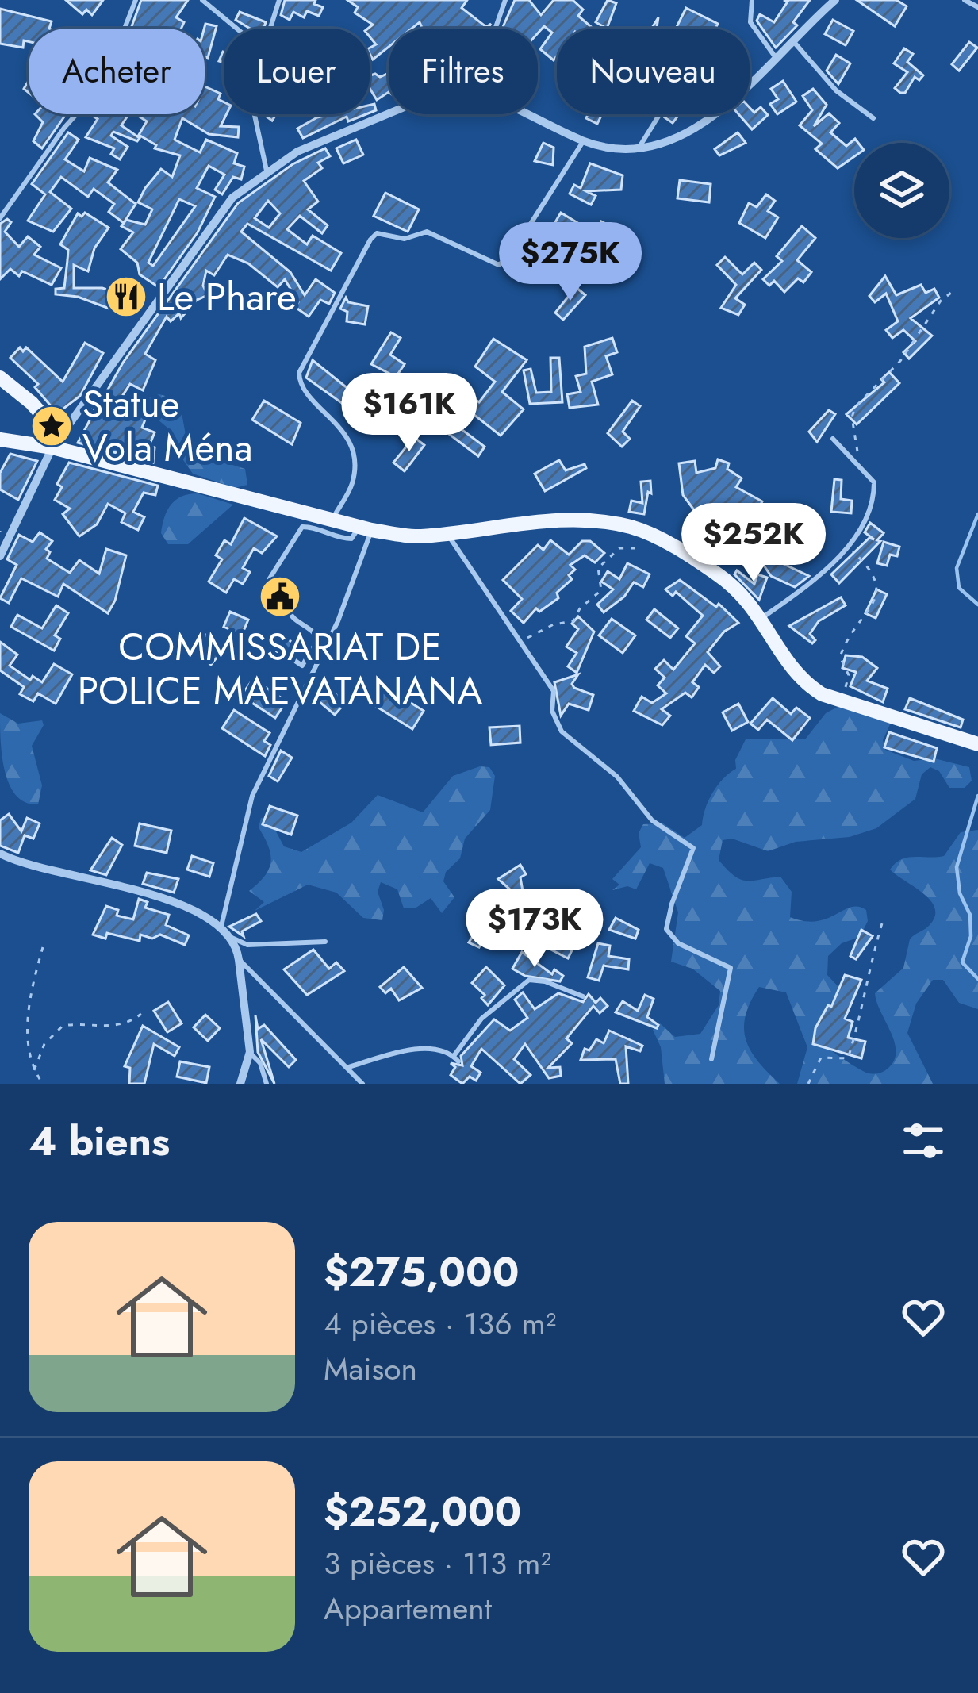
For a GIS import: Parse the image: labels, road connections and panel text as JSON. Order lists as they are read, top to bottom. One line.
{"places":{"restaurant":["Le Phare"],"place":["Statue Vola Ména"],"public building":["COMMISSARIAT DE POLICE MAEVATANANA"]},"page":{"chip":["Acheter","Louer","Filtres","Nouveau"],"price":["$275K","$161K","$252K","$173K"],"heading":"4 biens","list":[{"name":"$275,000","note":"4 pièces · 136 m² · Maison"},{"name":"$252,000","note":"3 pièces · 113 m² · Appartement"}]}}
